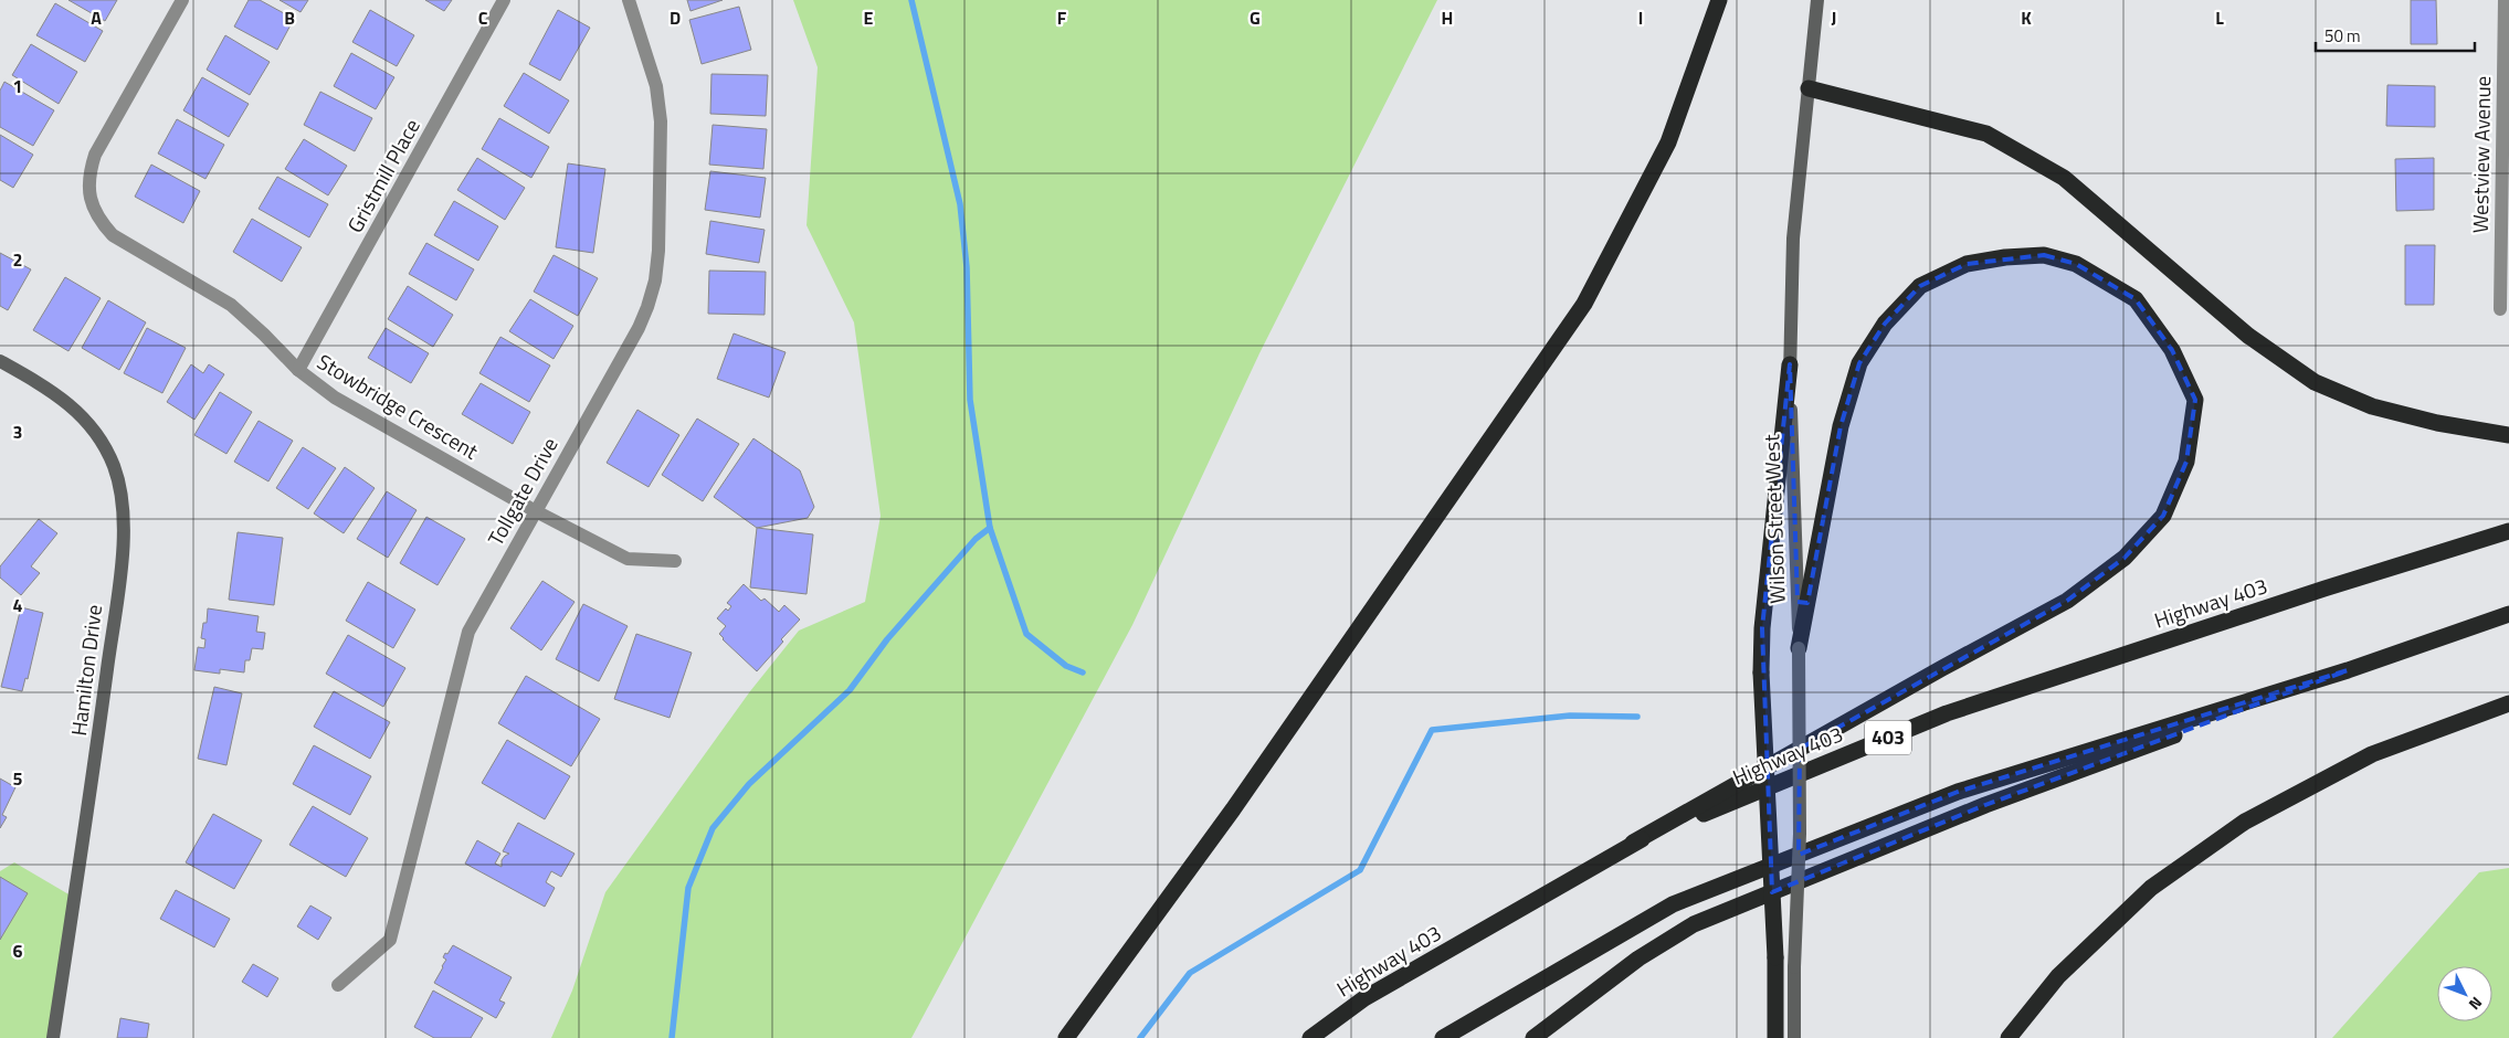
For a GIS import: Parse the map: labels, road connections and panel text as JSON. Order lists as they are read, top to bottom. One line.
{"streets":{"highway":["Highway 403","403"],"main road":["Wilson Street West","Hamilton Drive"],"street":["Westview Avenue","Gristmill Place","Stowbridge Crescent","Tollgate Drive"]},"crossings":[["Gristmill Place","Stowbridge Crescent"],["Stowbridge Crescent","Tollgate Drive"]],"scale_bar":"50 m","north":"bottom right","grid":{"columns":["A","B","C","D","E","F","G","H","I","J","K","L"],"rows":["1","2","3","4","5","6"]}}
